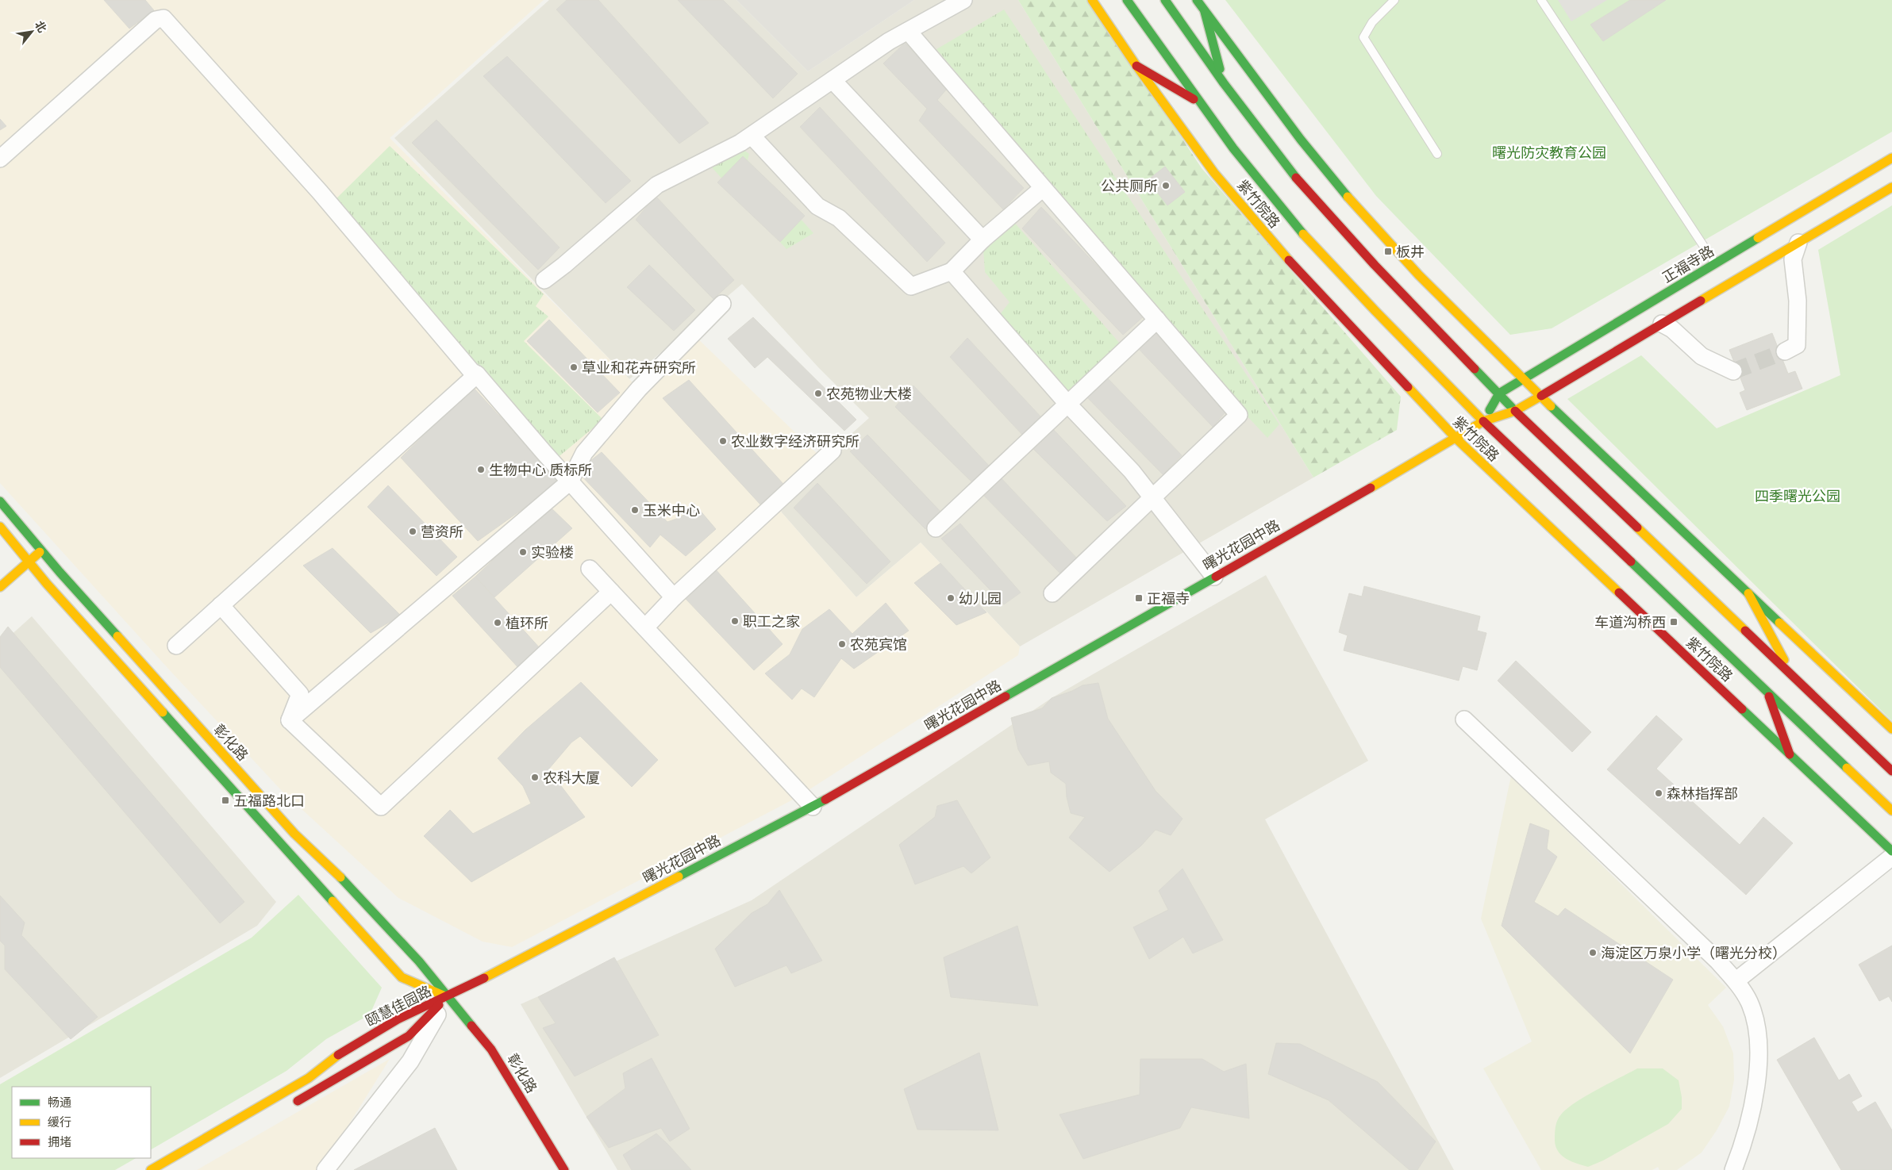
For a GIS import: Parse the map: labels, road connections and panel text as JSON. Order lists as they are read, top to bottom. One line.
{"streets":{"main road":["紫竹院路","正福寺路","曙光花园中路","彰化路","颐慧佳园路"]},"crossings":[["紫竹院路","曙光花园中路"],["曙光花园中路","彰化路"],["曙光花园中路","颐慧佳园路"],["彰化路","颐慧佳园路"]],"parks":["曙光防灾教育公园","四季曙光公园"],"places":{"other":["公共厕所","草业和花卉研究所","农苑物业大楼","农业数字经济研究所","生物中心 质标所","玉米中心","营资所","实验楼","幼儿园","职工之家","植环所","农苑宾馆","农科大厦","森林指挥部","海淀区万泉小学（曙光分校）"],"transit":["板井","正福寺","车道沟桥西","五福路北口"]},"legend":["畅通","缓行","拥堵"],"north":"top right"}
